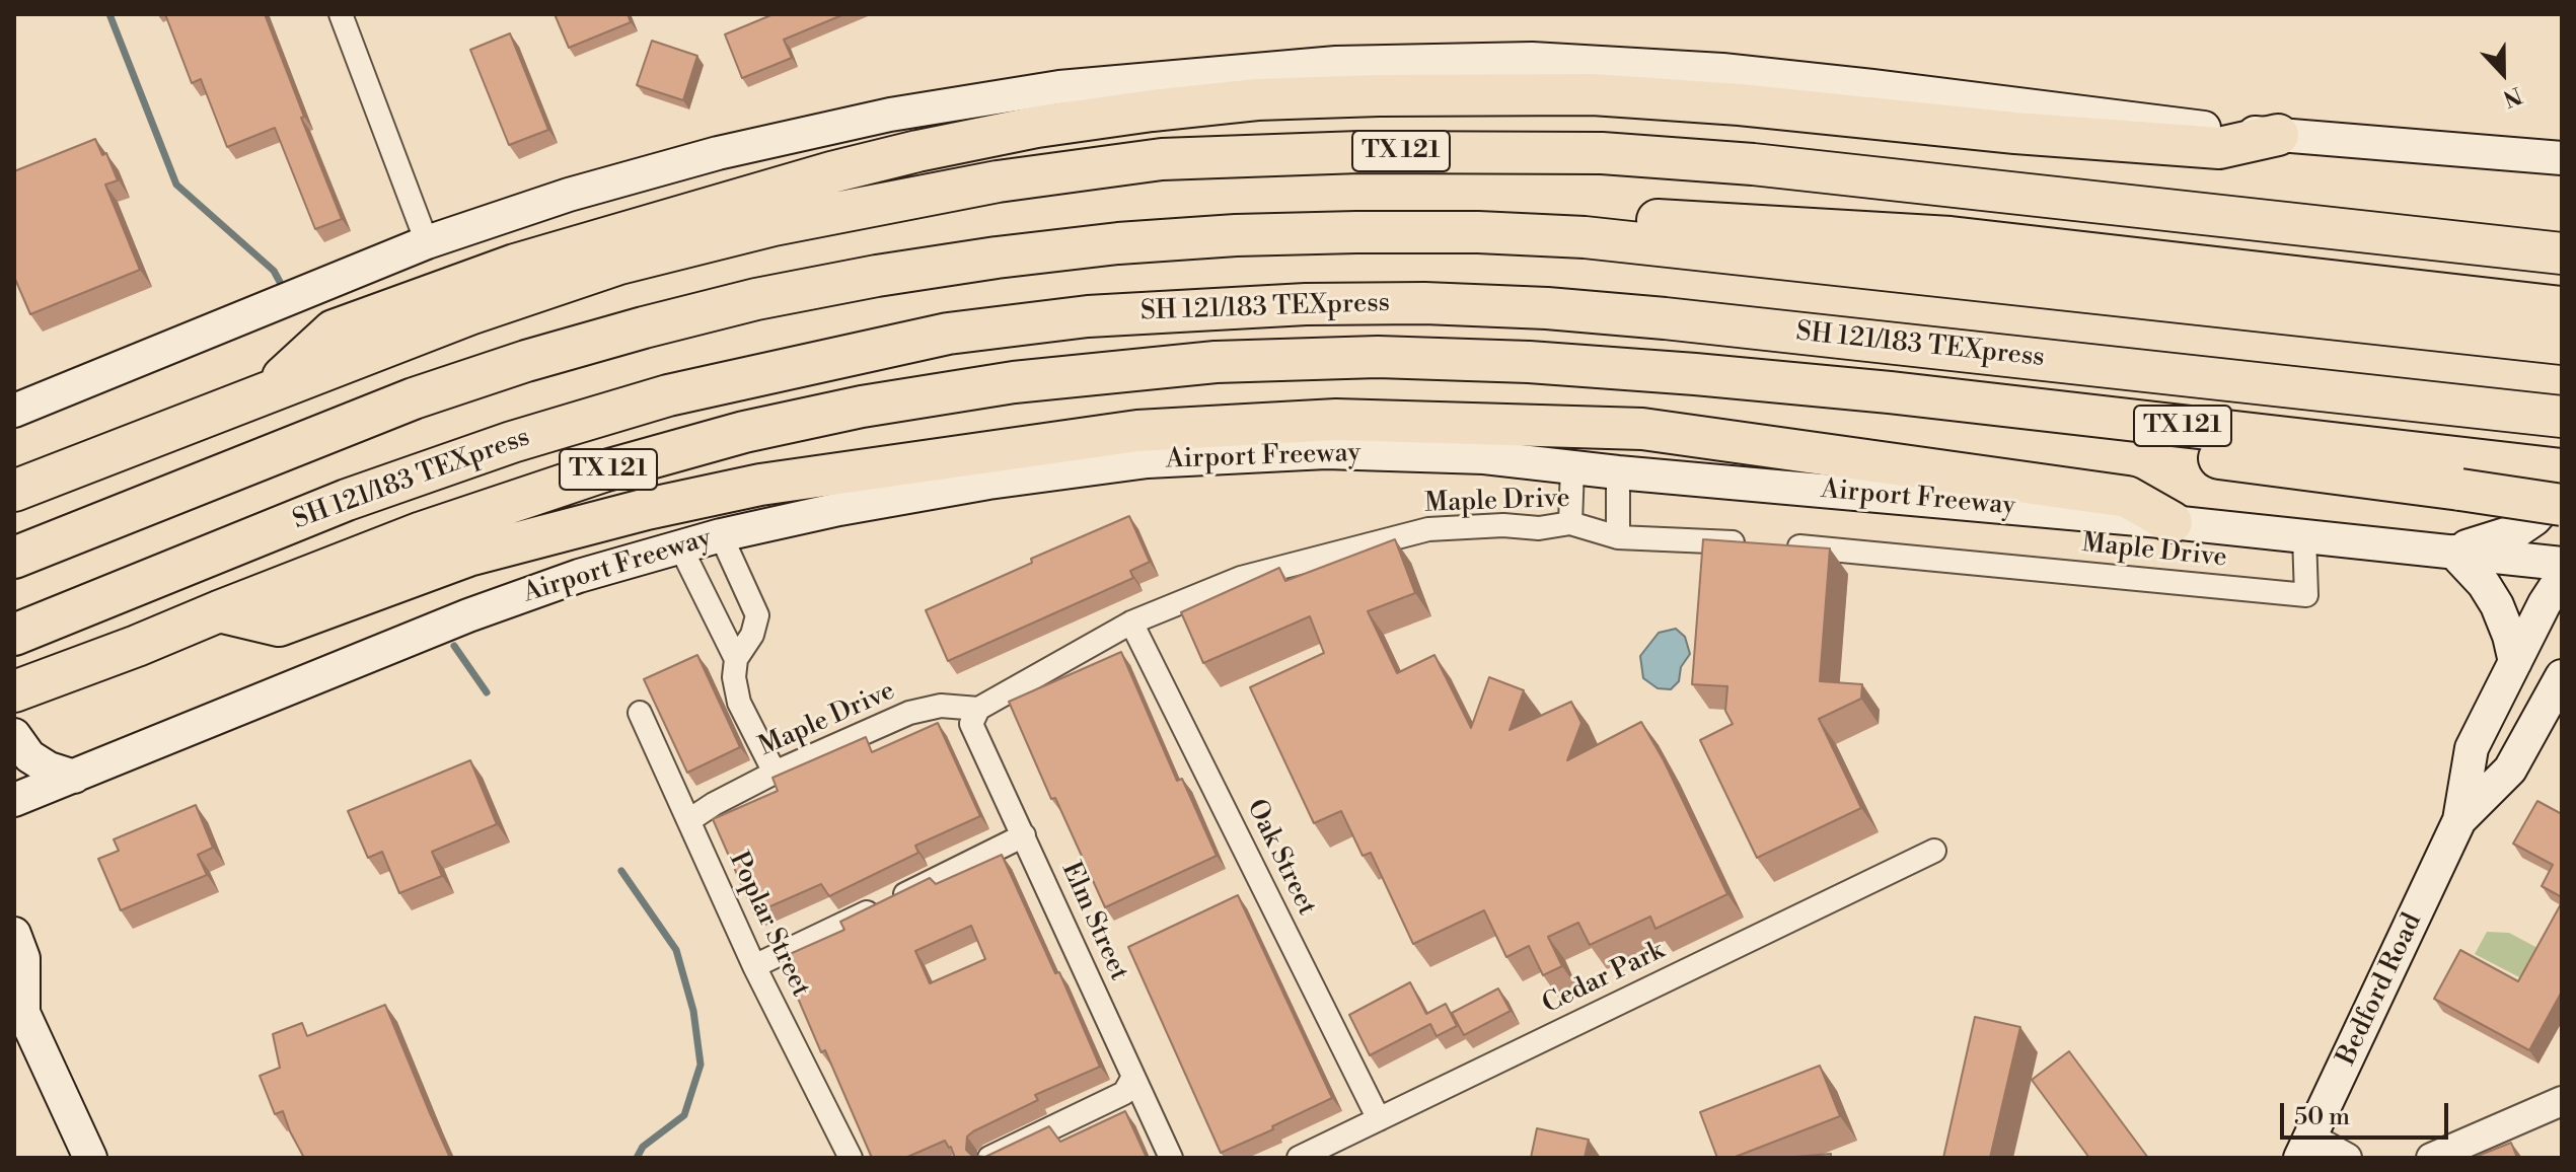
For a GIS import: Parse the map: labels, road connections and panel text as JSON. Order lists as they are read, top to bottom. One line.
{"streets":{"highway":["TX 121","SH 121/183 TEXpress"],"main road":["Airport Freeway","Bedford Road"],"street":["Maple Drive","Oak Street","Elm Street","Poplar Street","Cedar Park"]},"crossings":[["Airport Freeway","Maple Drive"],["Maple Drive","Oak Street"],["Maple Drive","Elm Street"],["Maple Drive","Poplar Street"],["Oak Street","Cedar Park"]],"scale_bar":"50 m","north":"bottom"}
